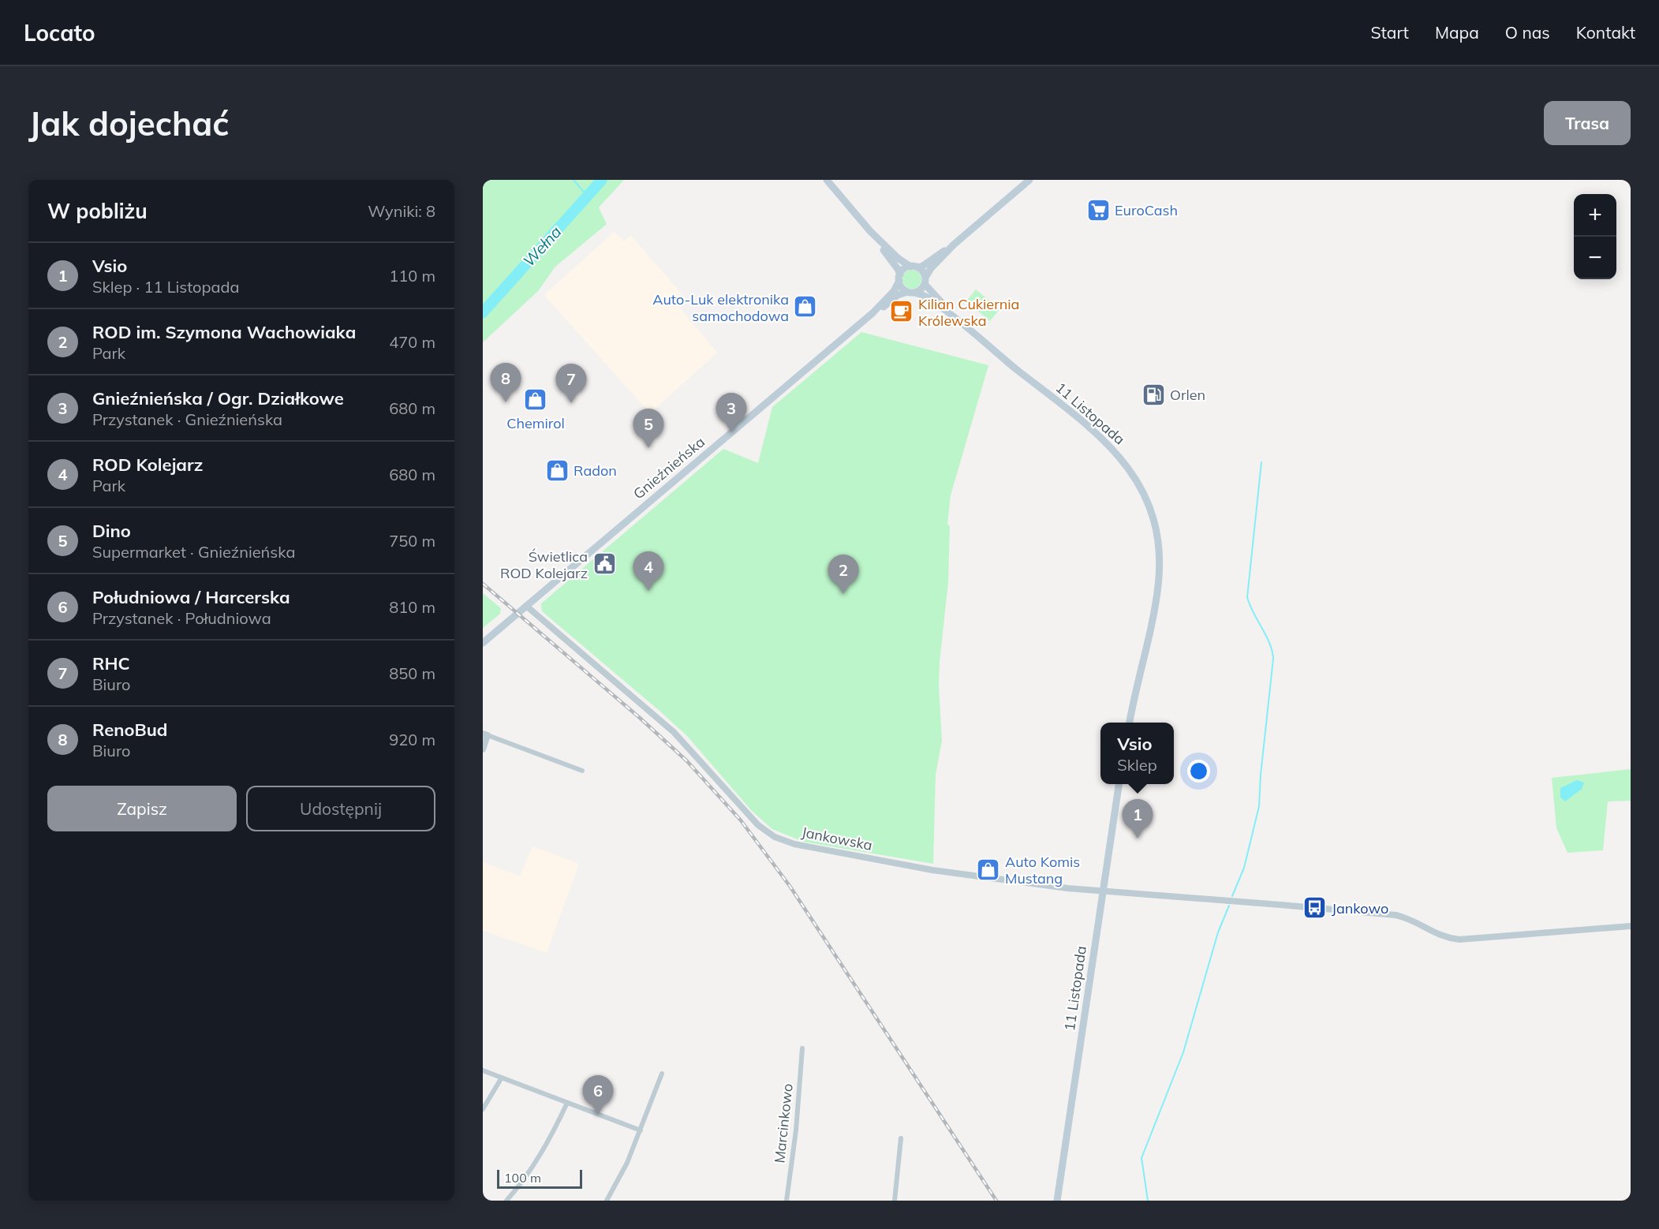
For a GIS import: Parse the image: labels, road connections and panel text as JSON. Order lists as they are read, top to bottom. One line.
{"streets":{"main road":["11 Listopada","Gnieźnieńska"],"street":["Jankowska","Marcinkowo"]},"crossings":[["11 Listopada","Gnieźnieńska"],["11 Listopada","Jankowska"],["Gnieźnieńska","Jankowska"]],"water":["Wełna"],"places":{"supermarket":["EuroCash"],"shop":["Auto-Luk elektronika samochodowa","Chemirol","Radon","Auto Komis Mustang"],"cafe":["Kilian Cukiernia Królewska"],"fuel station":["Orlen"],"public building":["Świetlica ROD Kolejarz"],"bus stop":["Jankowo"]},"scale_bar":"100 m","page":{"header":"Locato","nav":["Start","Mapa","O nas","Kontakt"],"buttons":["Trasa",["Zapisz","Udostępnij"]],"title":"Jak dojechać","heading":["W pobliżu","Wyniki: 8"],"map_buttons":["+","−"],"list":[{"mark":"1","name":"Vsio","note":"Sklep · 11 Listopada","value":"110 m"},{"mark":"2","name":"ROD im. Szymona Wachowiaka","note":"Park","value":"470 m"},{"mark":"3","name":"Gnieźnieńska / Ogr. Działkowe","note":"Przystanek · Gnieźnieńska","value":"680 m"},{"mark":"4","name":"ROD Kolejarz","note":"Park","value":"680 m"},{"mark":"5","name":"Dino","note":"Supermarket · Gnieźnieńska","value":"750 m"},{"mark":"6","name":"Południowa / Harcerska","note":"Przystanek · Południowa","value":"810 m"},{"mark":"7","name":"RHC","note":"Biuro","value":"850 m"},{"mark":"8","name":"RenoBud","note":"Biuro","value":"920 m"}],"pins":["8","7","3","5","4","2","1","6"],"popup":["Vsio","Sklep"],"scale":"100 m"}}
